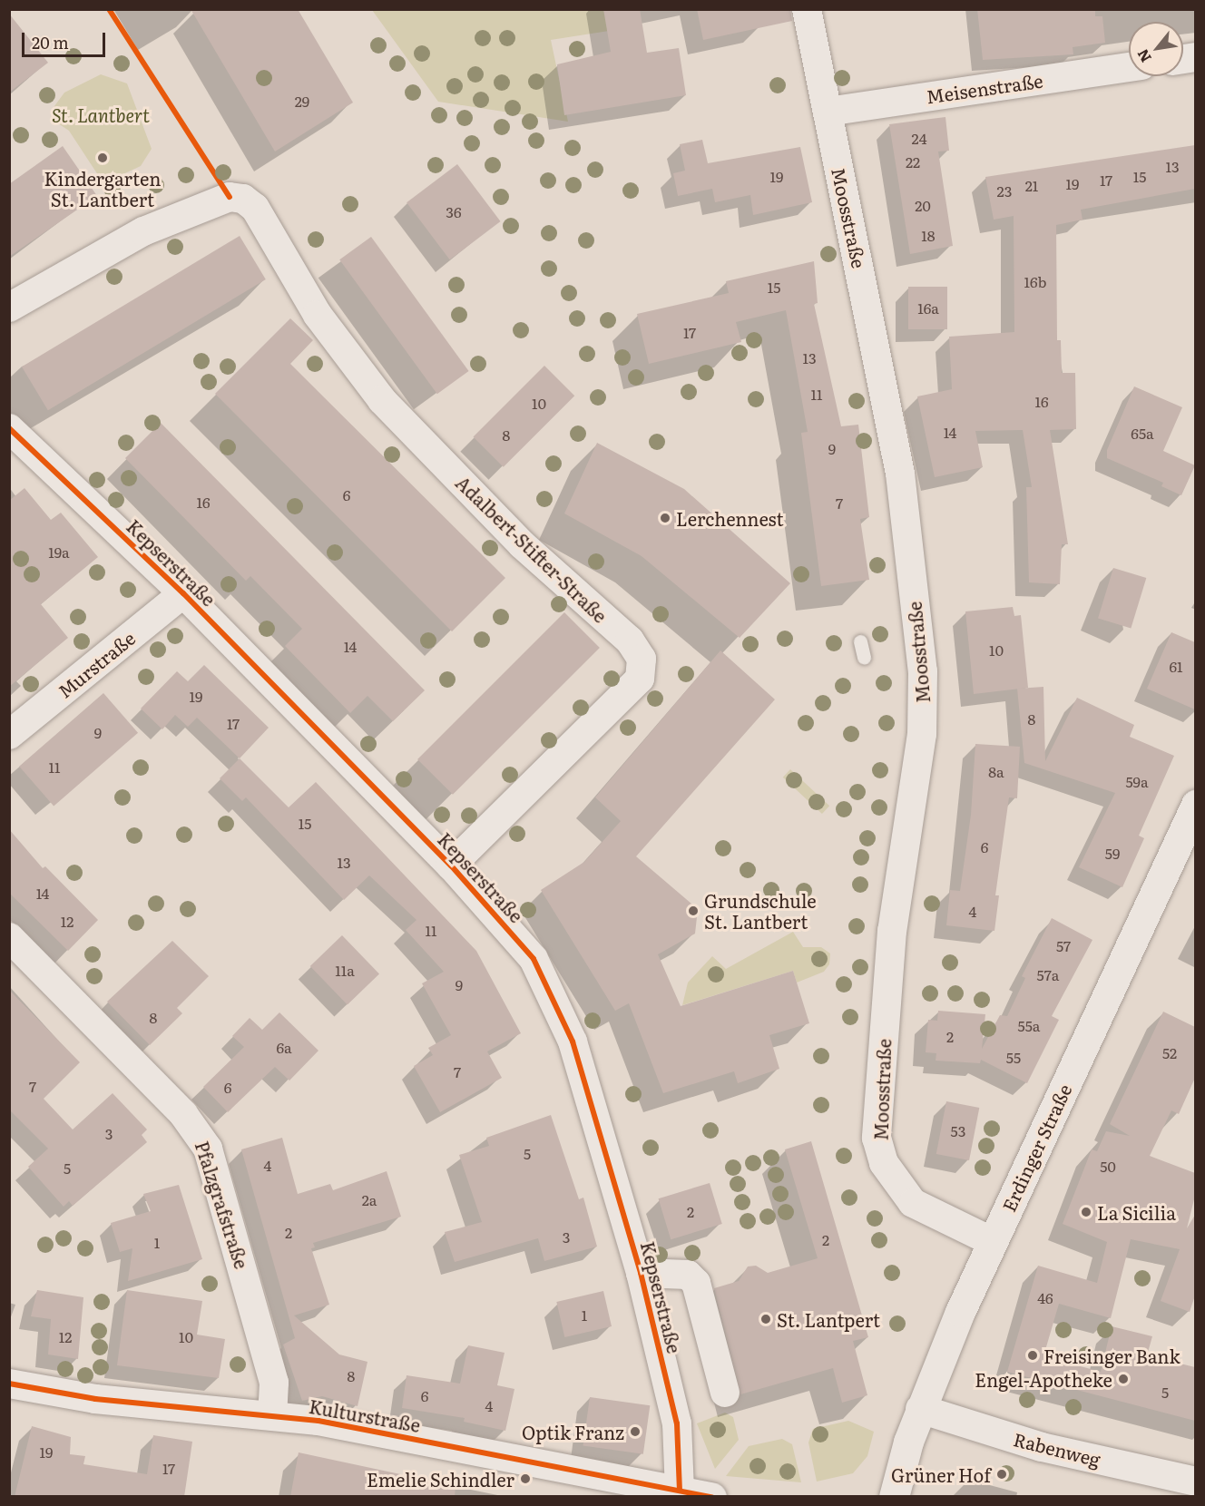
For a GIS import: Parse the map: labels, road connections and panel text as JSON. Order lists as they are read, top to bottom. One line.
{"streets":{"street":["Meisenstraße","Moosstraße","Adalbert-Stifter-Straße","Kepserstraße","Murstraße","Erdinger Straße","Pfalzgrafstraße","Kulturstraße","Rabenweg"]},"crossings":[["Meisenstraße","Moosstraße"],["Moosstraße","Erdinger Straße"],["Adalbert-Stifter-Straße","Kepserstraße"],["Kepserstraße","Murstraße"],["Kepserstraße","Kulturstraße"],["Erdinger Straße","Rabenweg"],["Pfalzgrafstraße","Kulturstraße"]],"parks":["St. Lantbert"],"places":["Kindergarten St. Lantbert","Lerchennest","Grundschule St. Lantbert","La Sicilia","St. Lantpert","Freisinger Bank","Engel-Apotheke","Optik Franz","Grüner Hof","Emelie Schindler"],"house_numbers":["29","24","22","13","19","15","17","19","21","23","20","36","18","16b","15","16a","17","13","11","16","10","14","65a","8","9","6","16","7","19a","14","10","61","19","8","17","9","11","8a","59a","15","6","59","13","14","4","12","11","57","11a","57a","9","8","55a","2","6a","52","55","7","7","6","53","3","5","4","50","5","2a","2","2","3","2","1","46","1","12","10","8","5","6","4","19","17"],"scale_bar":"20 m","north":"bottom left"}
